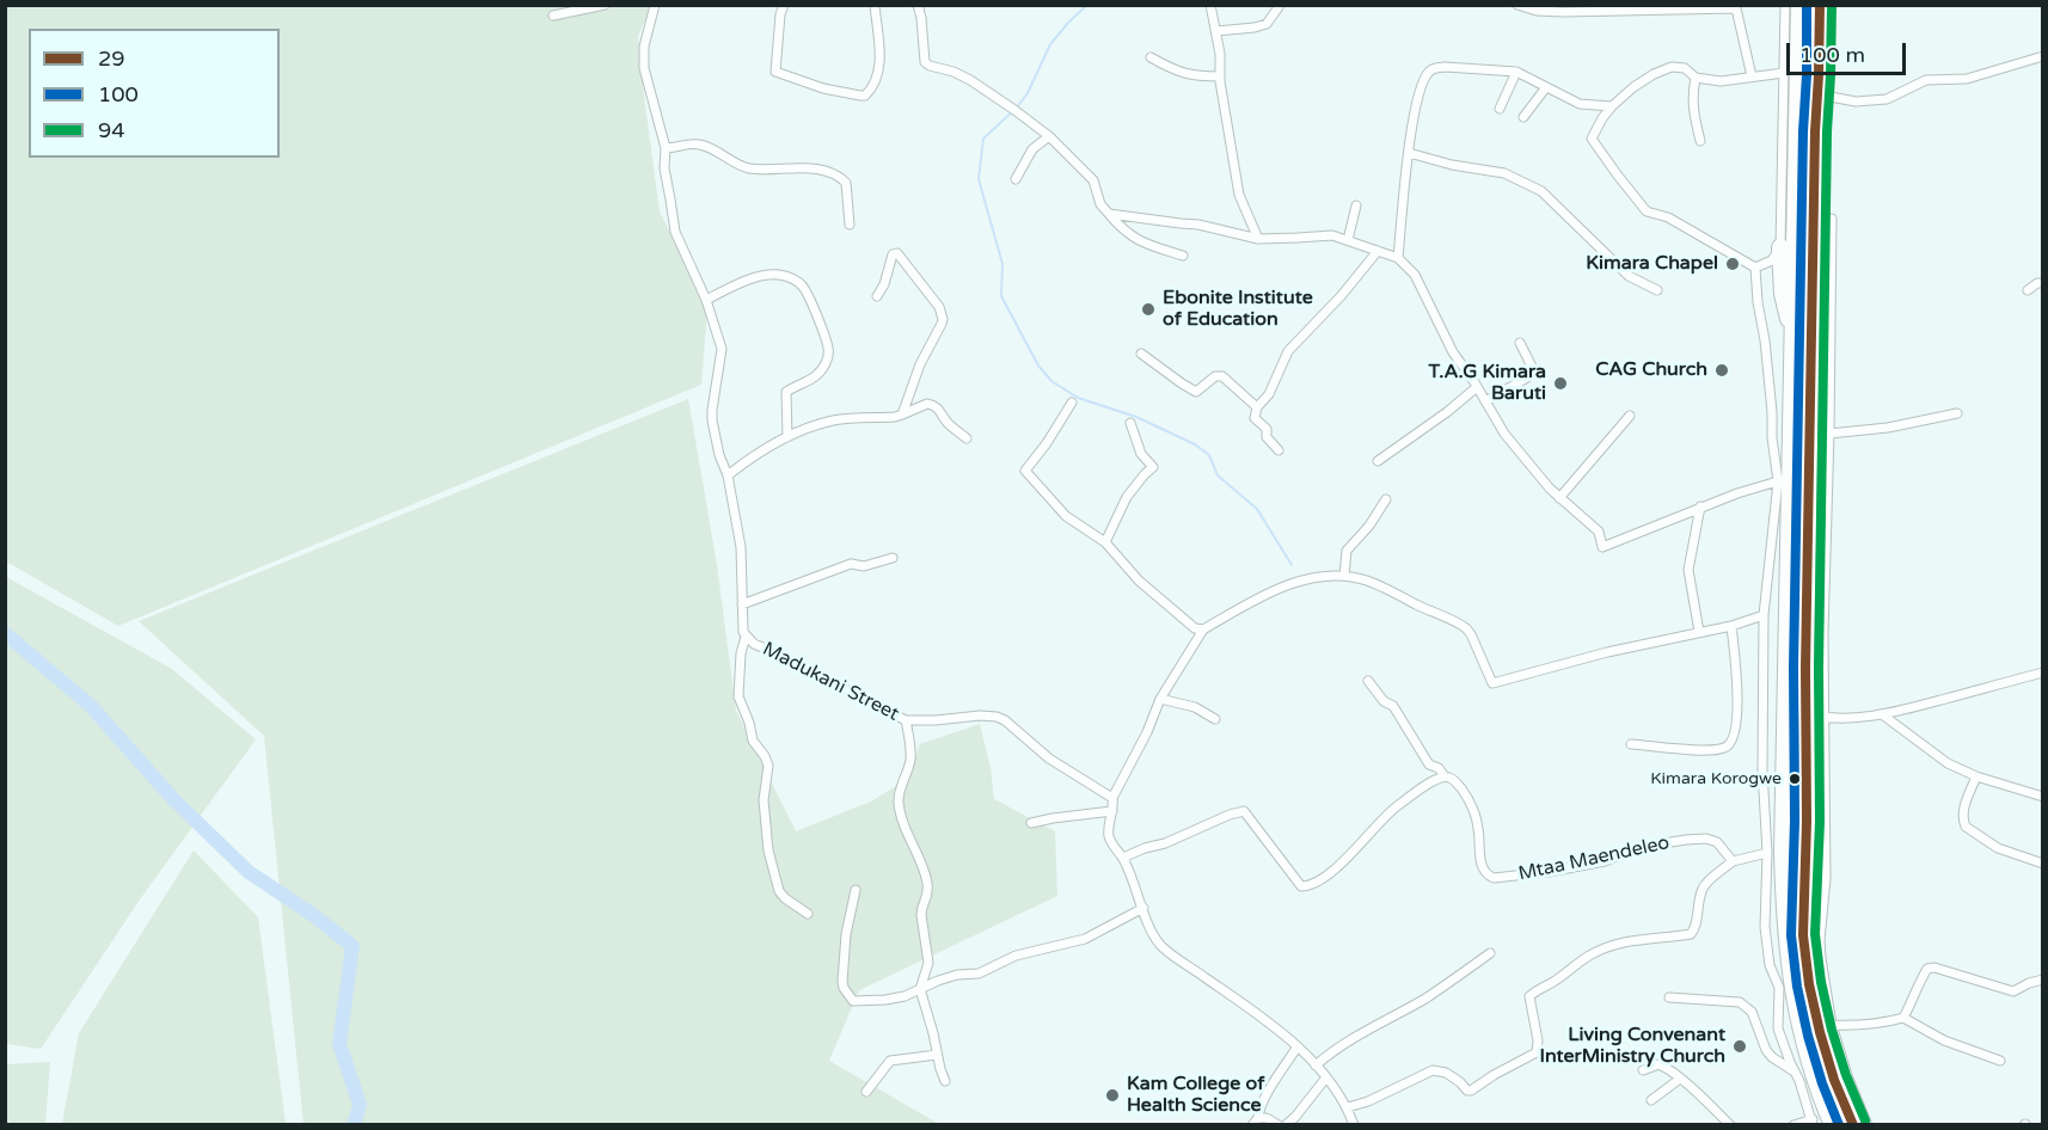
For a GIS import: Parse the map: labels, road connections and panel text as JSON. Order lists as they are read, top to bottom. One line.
{"streets":{"street":["Madukani Street","Mtaa Maendeleo"]},"places":["Kimara Chapel","Ebonite Institute of Education","CAG Church","T.A.G Kimara Baruti","Kimara Korogwe","Living Convenant InterMinistry Church","Kam College of Health Science"],"lines":["transit line 29","transit line 100","transit line 94"],"legend":["29","100","94"],"scale_bar":"100 m"}
